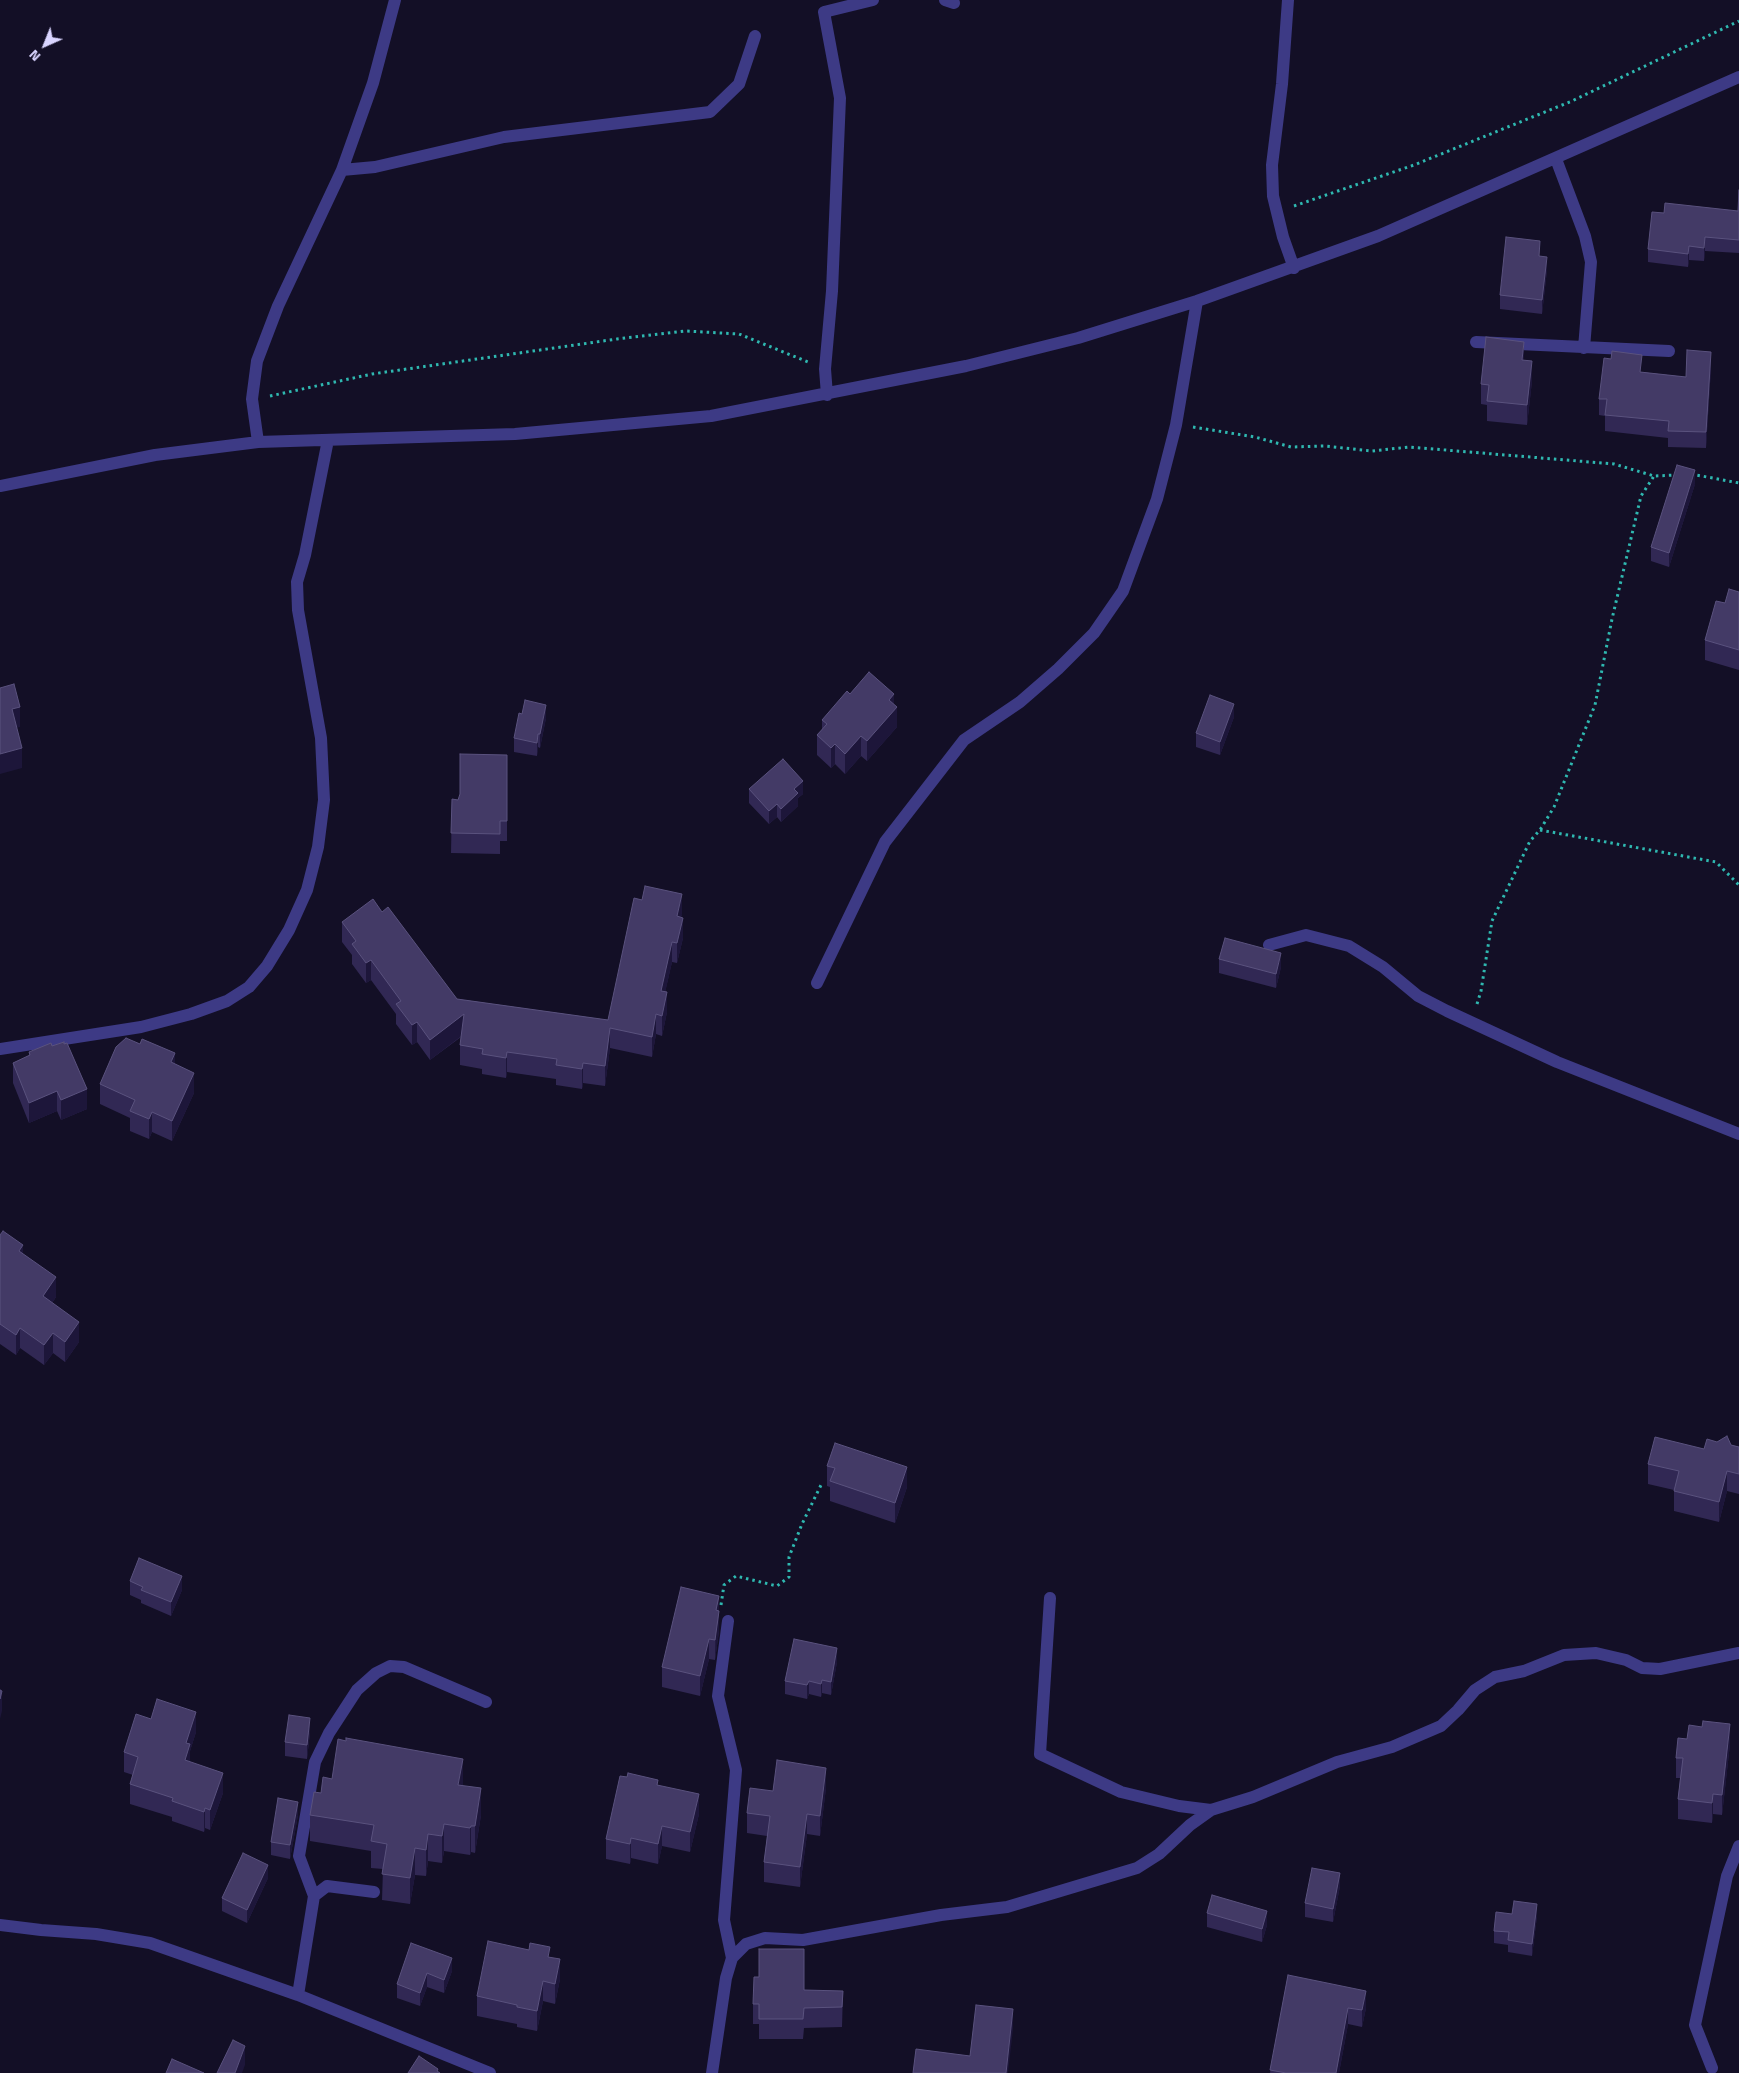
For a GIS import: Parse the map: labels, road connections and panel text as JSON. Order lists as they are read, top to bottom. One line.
{"north":"bottom left"}
